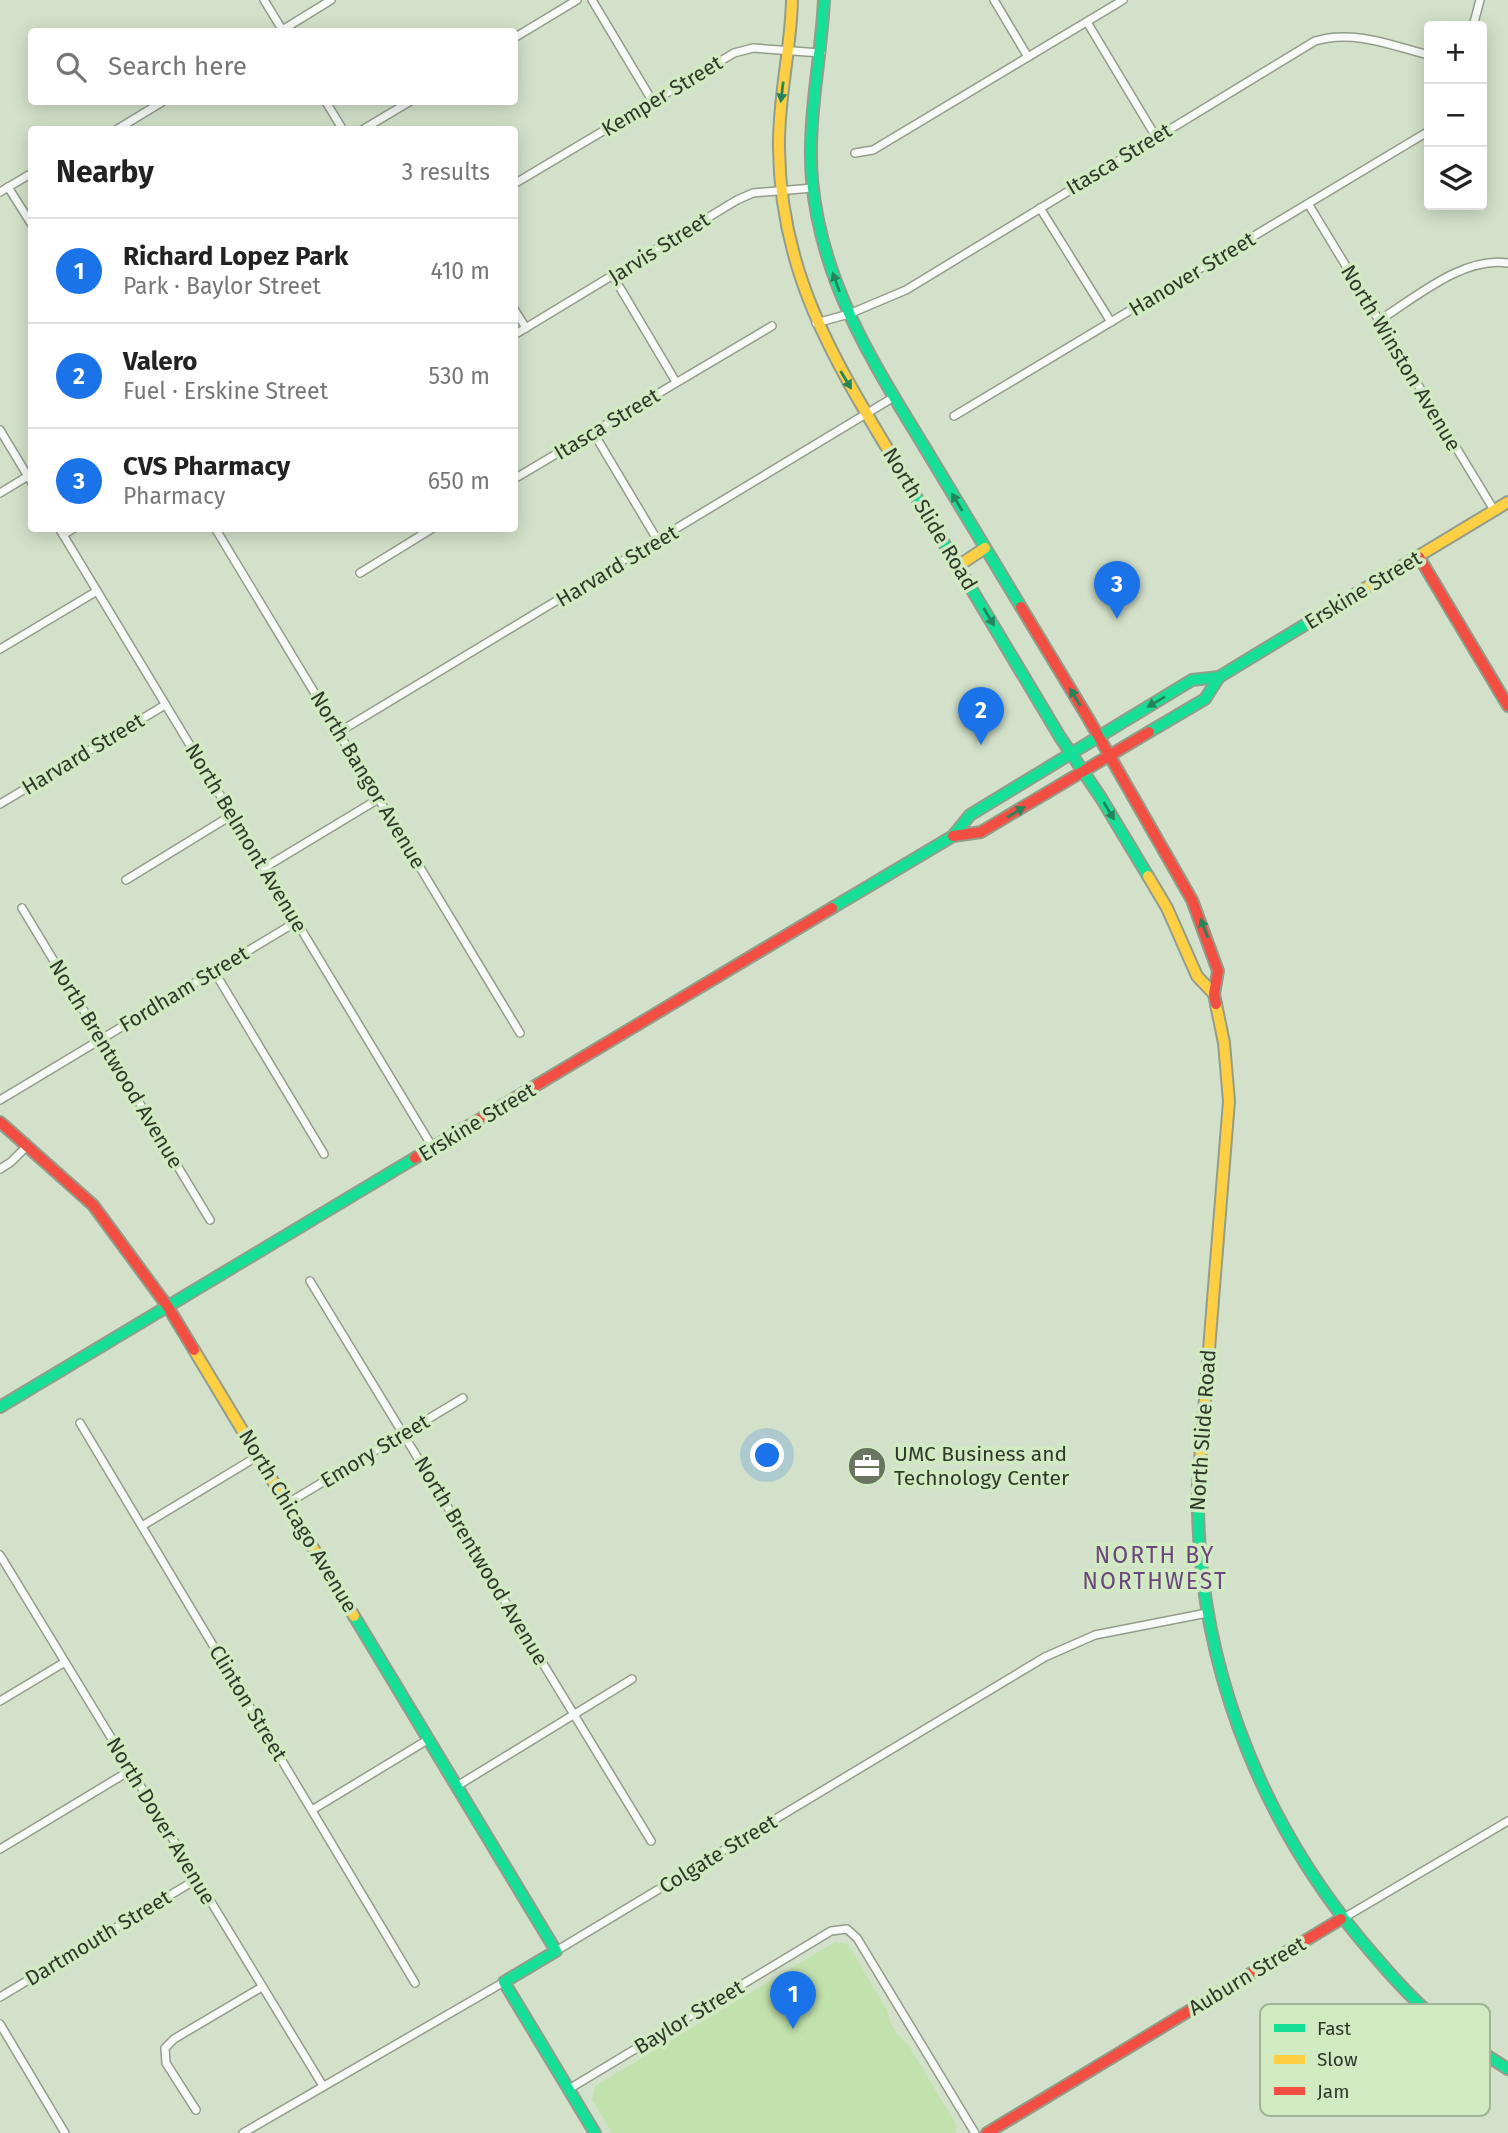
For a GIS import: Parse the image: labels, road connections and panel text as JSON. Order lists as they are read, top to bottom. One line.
{"streets":{"main road":["North Slide Road","Erskine Street","North Chicago Avenue","Colgate Street","Auburn Street"],"street":["Kemper Street","Itasca Street","Jarvis Street","Hanover Street","North Winston Avenue","Harvard Street","North Bangor Avenue","North Belmont Avenue","Fordham Street","North Brentwood Avenue","Emory Street","Clinton Street","North Dover Avenue","Dartmouth Street","Baylor Street"]},"crossings":[["Kemper Street","North Slide Road"],["Itasca Street","North Slide Road"],["Jarvis Street","North Slide Road"],["Hanover Street","North Winston Avenue"],["North Winston Avenue","Erskine Street"],["North Slide Road","Harvard Street"],["North Slide Road","Erskine Street"],["North Slide Road","Colgate Street"],["North Slide Road","Auburn Street"],["Harvard Street","North Bangor Avenue"],["Harvard Street","North Belmont Avenue"],["Erskine Street","North Belmont Avenue"],["Erskine Street","North Chicago Avenue"],["North Belmont Avenue","Fordham Street"],["Fordham Street","North Brentwood Avenue"],["North Brentwood Avenue","Emory Street"],["Emory Street","North Chicago Avenue"],["North Chicago Avenue","Colgate Street"],["North Dover Avenue","Colgate Street"],["North Dover Avenue","Dartmouth Street"]],"districts":["NORTH BY NORTHWEST"],"places":{"office":["UMC Business and Technology Center"]},"legend":["Fast","Slow","Jam"],"page":{"map_buttons":["+","−"],"search":"Search here","heading":["Nearby","3 results"],"list":[{"mark":"1","name":"Richard Lopez Park","note":"Park · Baylor Street","value":"410 m"},{"mark":"2","name":"Valero","note":"Fuel · Erskine Street","value":"530 m"},{"mark":"3","name":"CVS Pharmacy","note":"Pharmacy","value":"650 m"}],"pins":["3","2","1"]}}
